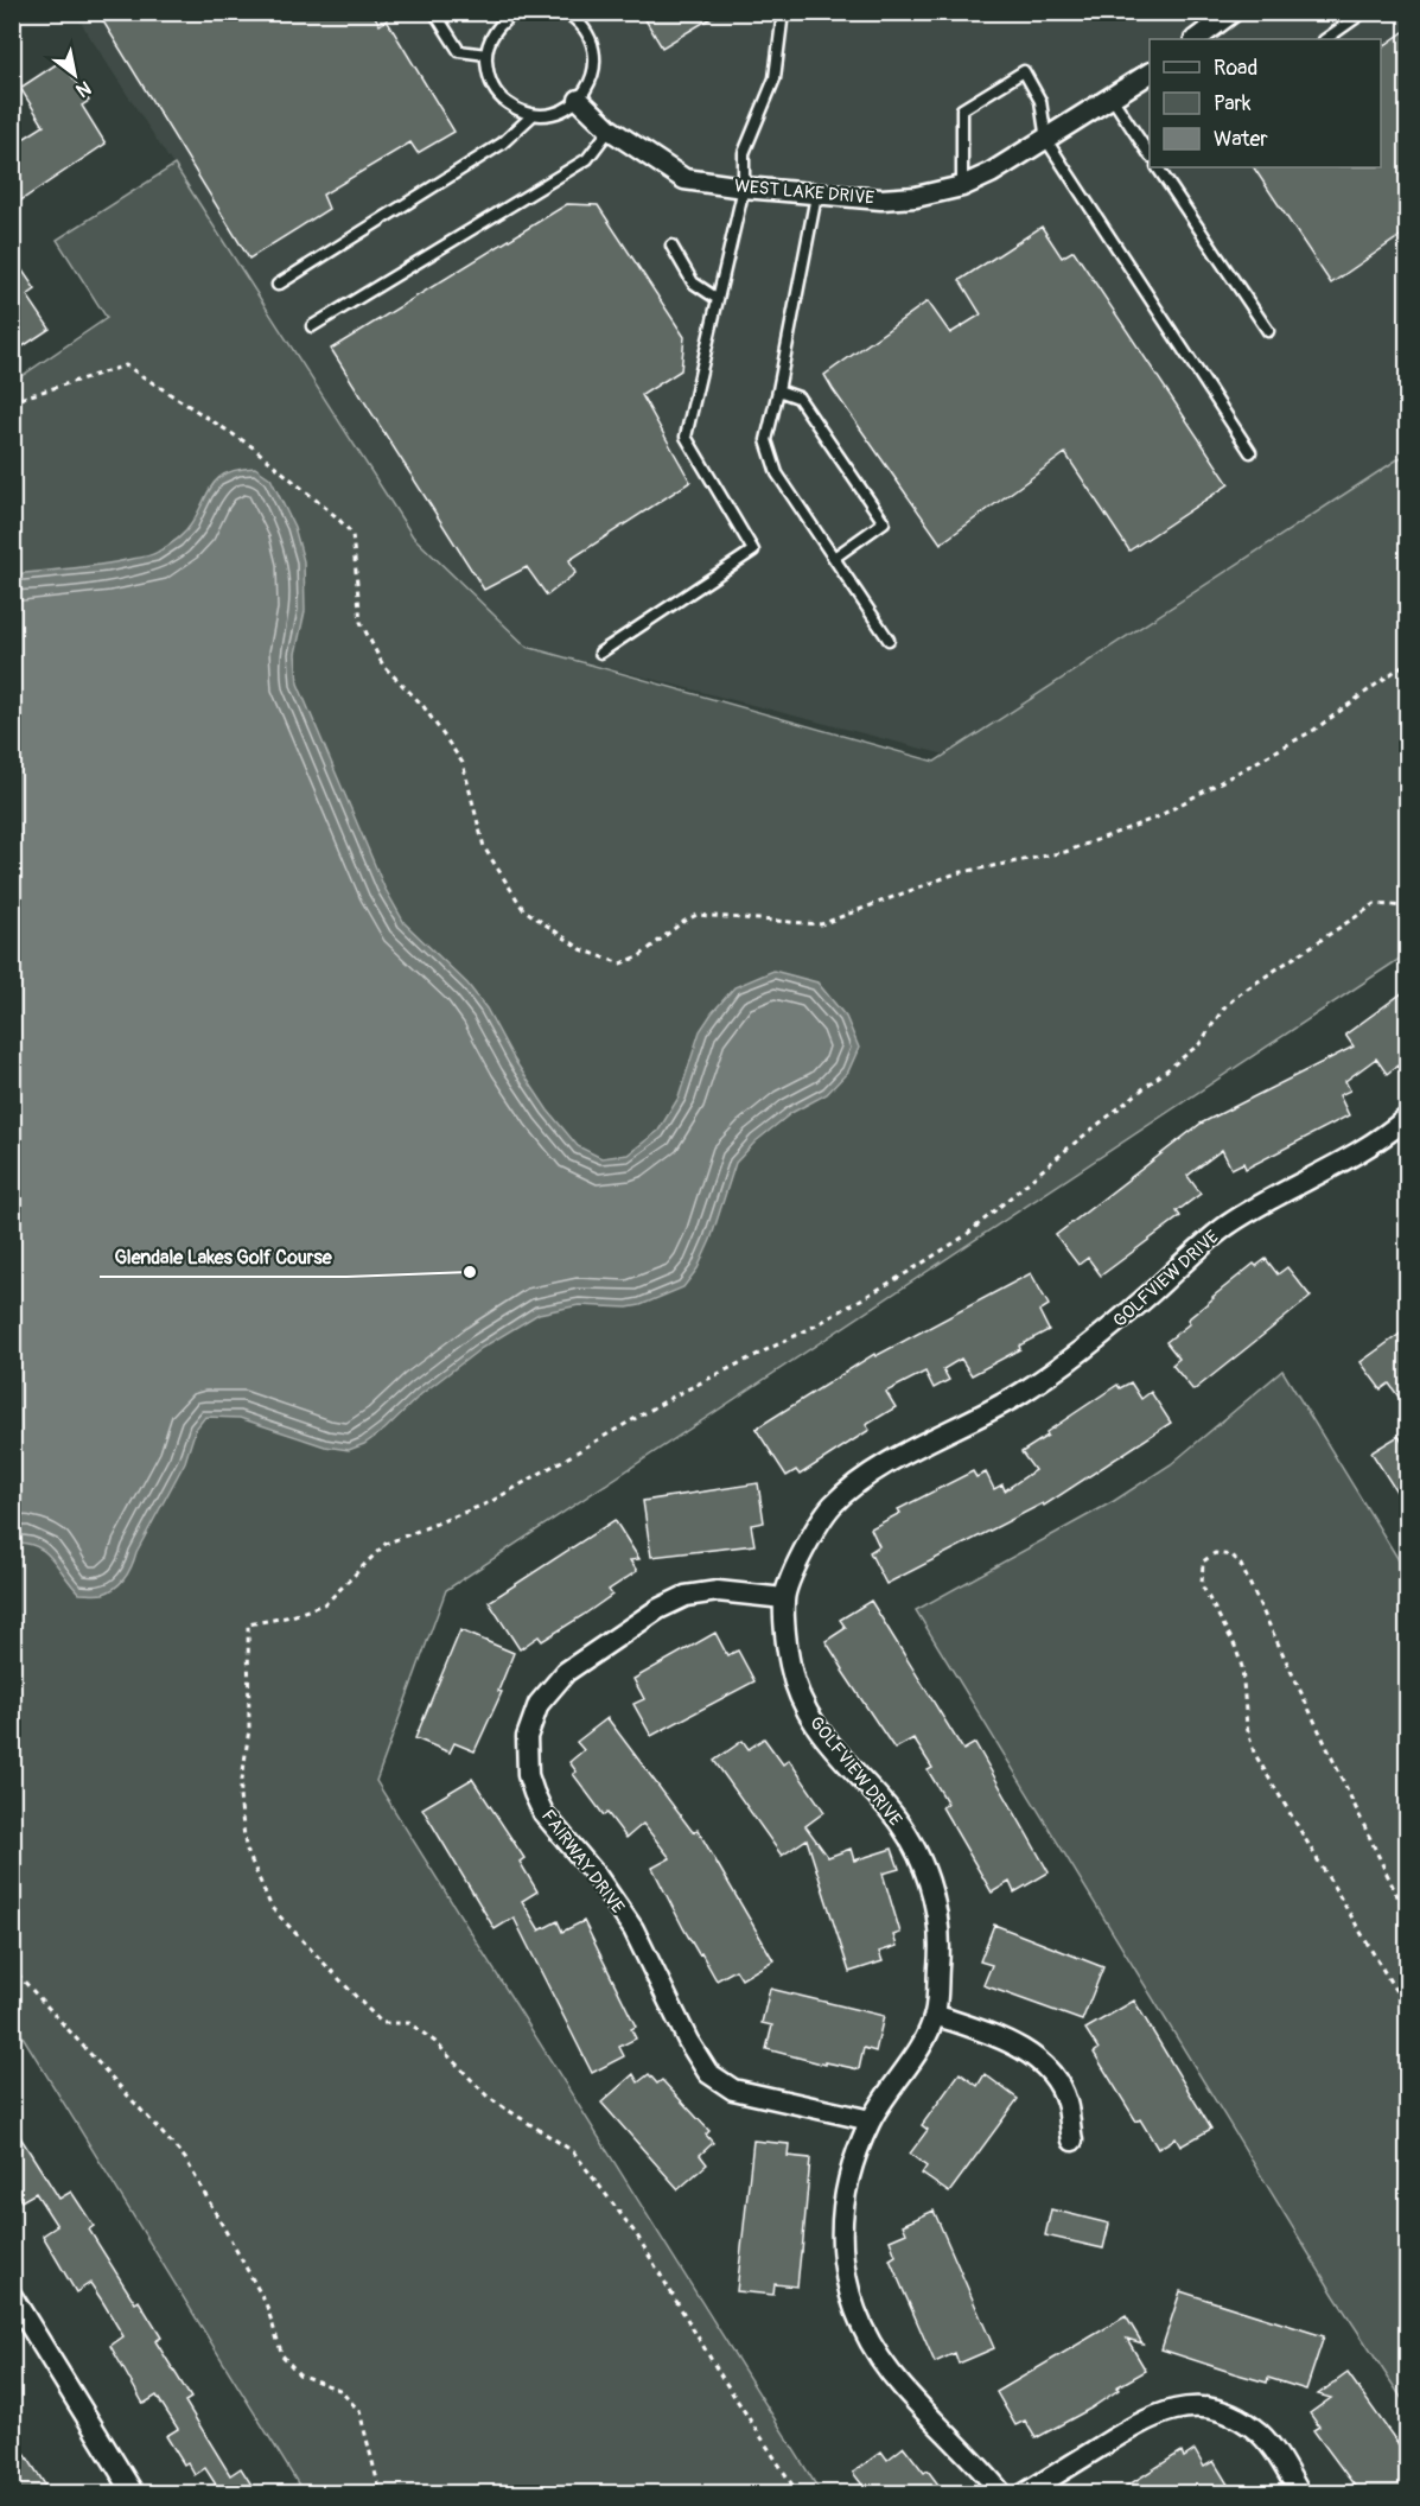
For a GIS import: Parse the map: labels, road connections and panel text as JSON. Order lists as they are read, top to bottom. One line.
{"streets":{"street":["WEST LAKE DRIVE","GOLFVIEW DRIVE","FAIRWAY DRIVE"]},"crossings":[["GOLFVIEW DRIVE","FAIRWAY DRIVE"]],"places":["Glendale Lakes Golf Course"],"legend":["Road","Park","Water"],"north":"bottom right"}
